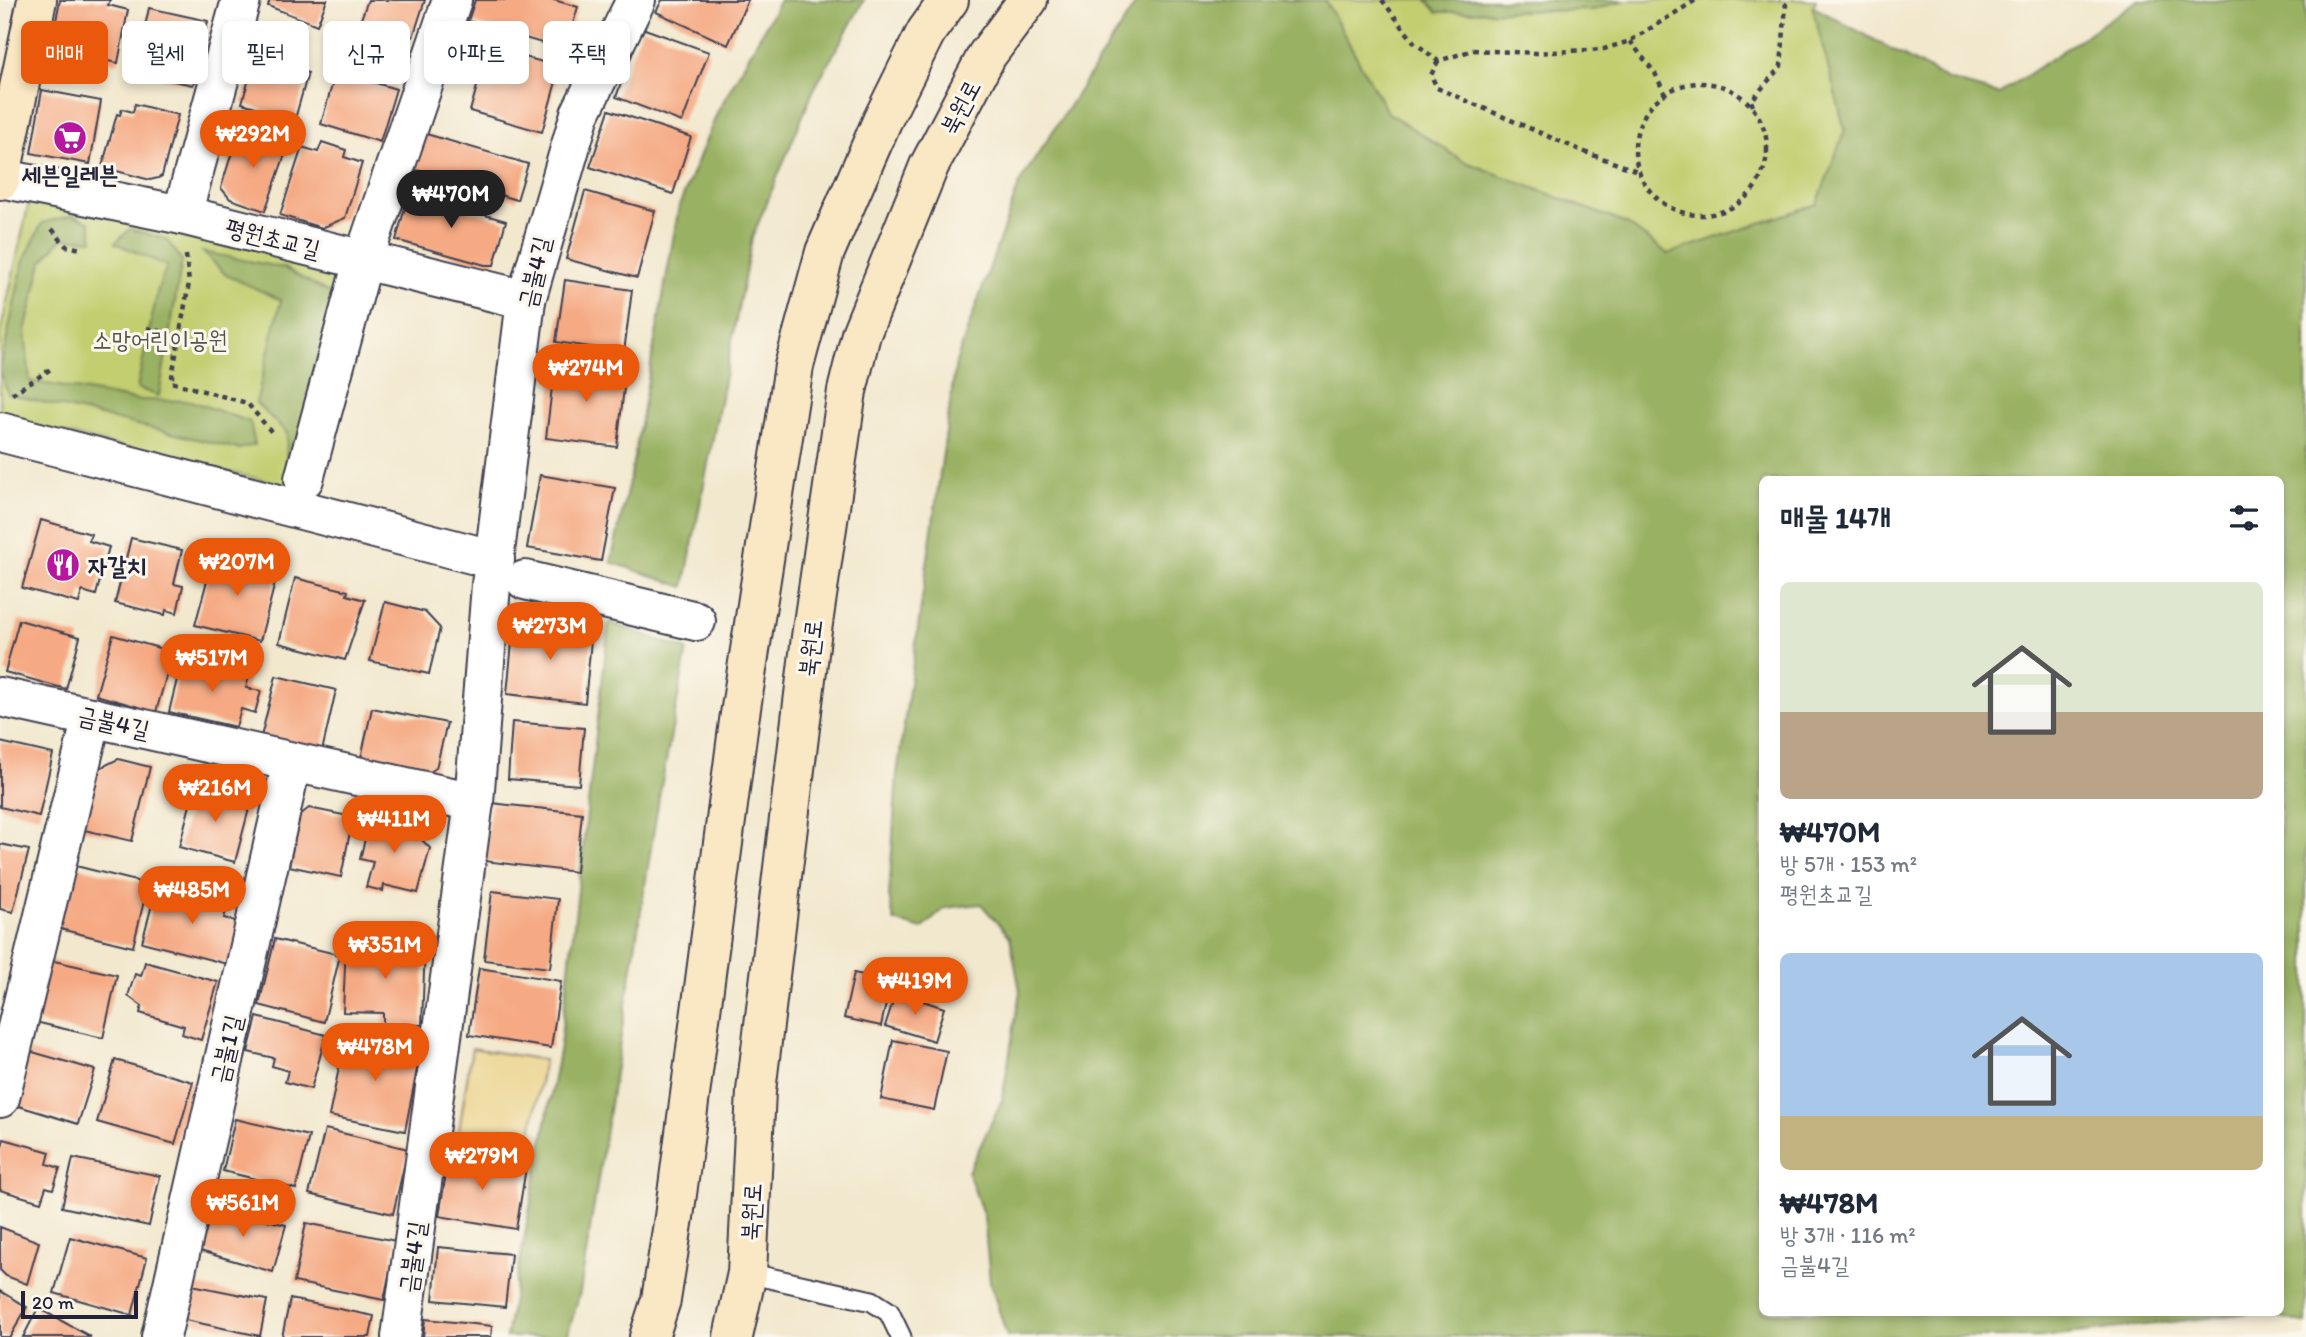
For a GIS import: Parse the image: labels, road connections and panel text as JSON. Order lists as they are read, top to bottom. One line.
{"streets":{"street":["북원로","평원초교길","금불4길","금불1길"]},"crossings":[["평원초교길","금불4길"],["금불4길","금불1길"]],"parks":["소망어린이공원"],"places":{"supermarket":["세븐일레븐"],"restaurant":["자갈치"]},"scale_bar":"20 m","page":{"chip":["매매","월세","필터","신규","아파트","주택"],"price":["₩292M","₩470M","₩274M","₩207M","₩273M","₩517M","₩216M","₩411M","₩485M","₩351M","₩419M","₩478M","₩279M","₩561M"],"heading":"매물 14개","list":[{"name":"₩470M","note":"방 5개 · 153 m² · 평원초교길"},{"name":"₩478M","note":"방 3개 · 116 m² · 금불4길"}],"scale":"20 m"}}
